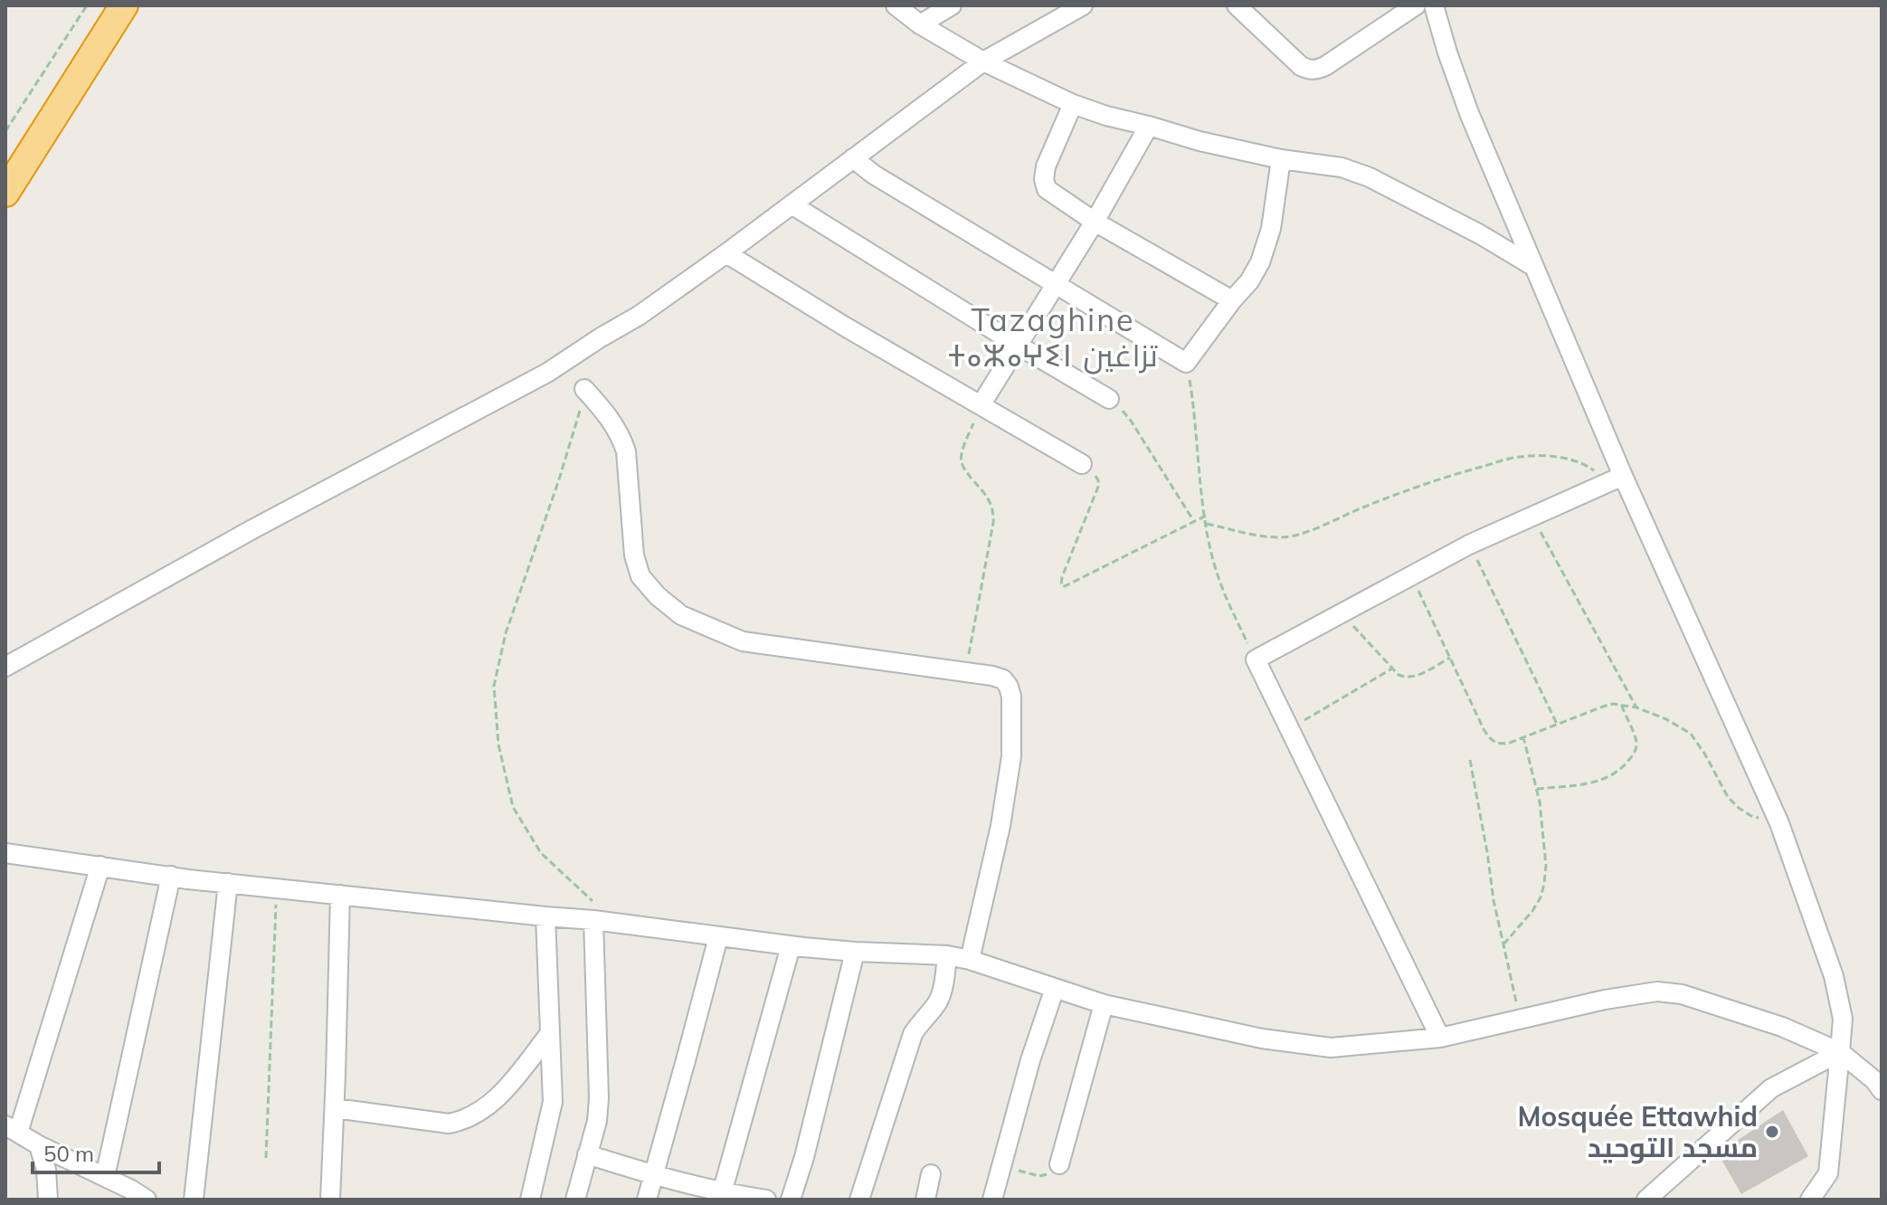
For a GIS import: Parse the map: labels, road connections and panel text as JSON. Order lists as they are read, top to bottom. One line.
{"districts":["Tazaghine ⵜⴰⵣⴰⵖⵉⵏ تزاغين"],"places":["Mosquée Ettawhid مسجد التوحيد"],"scale_bar":"50 m"}
